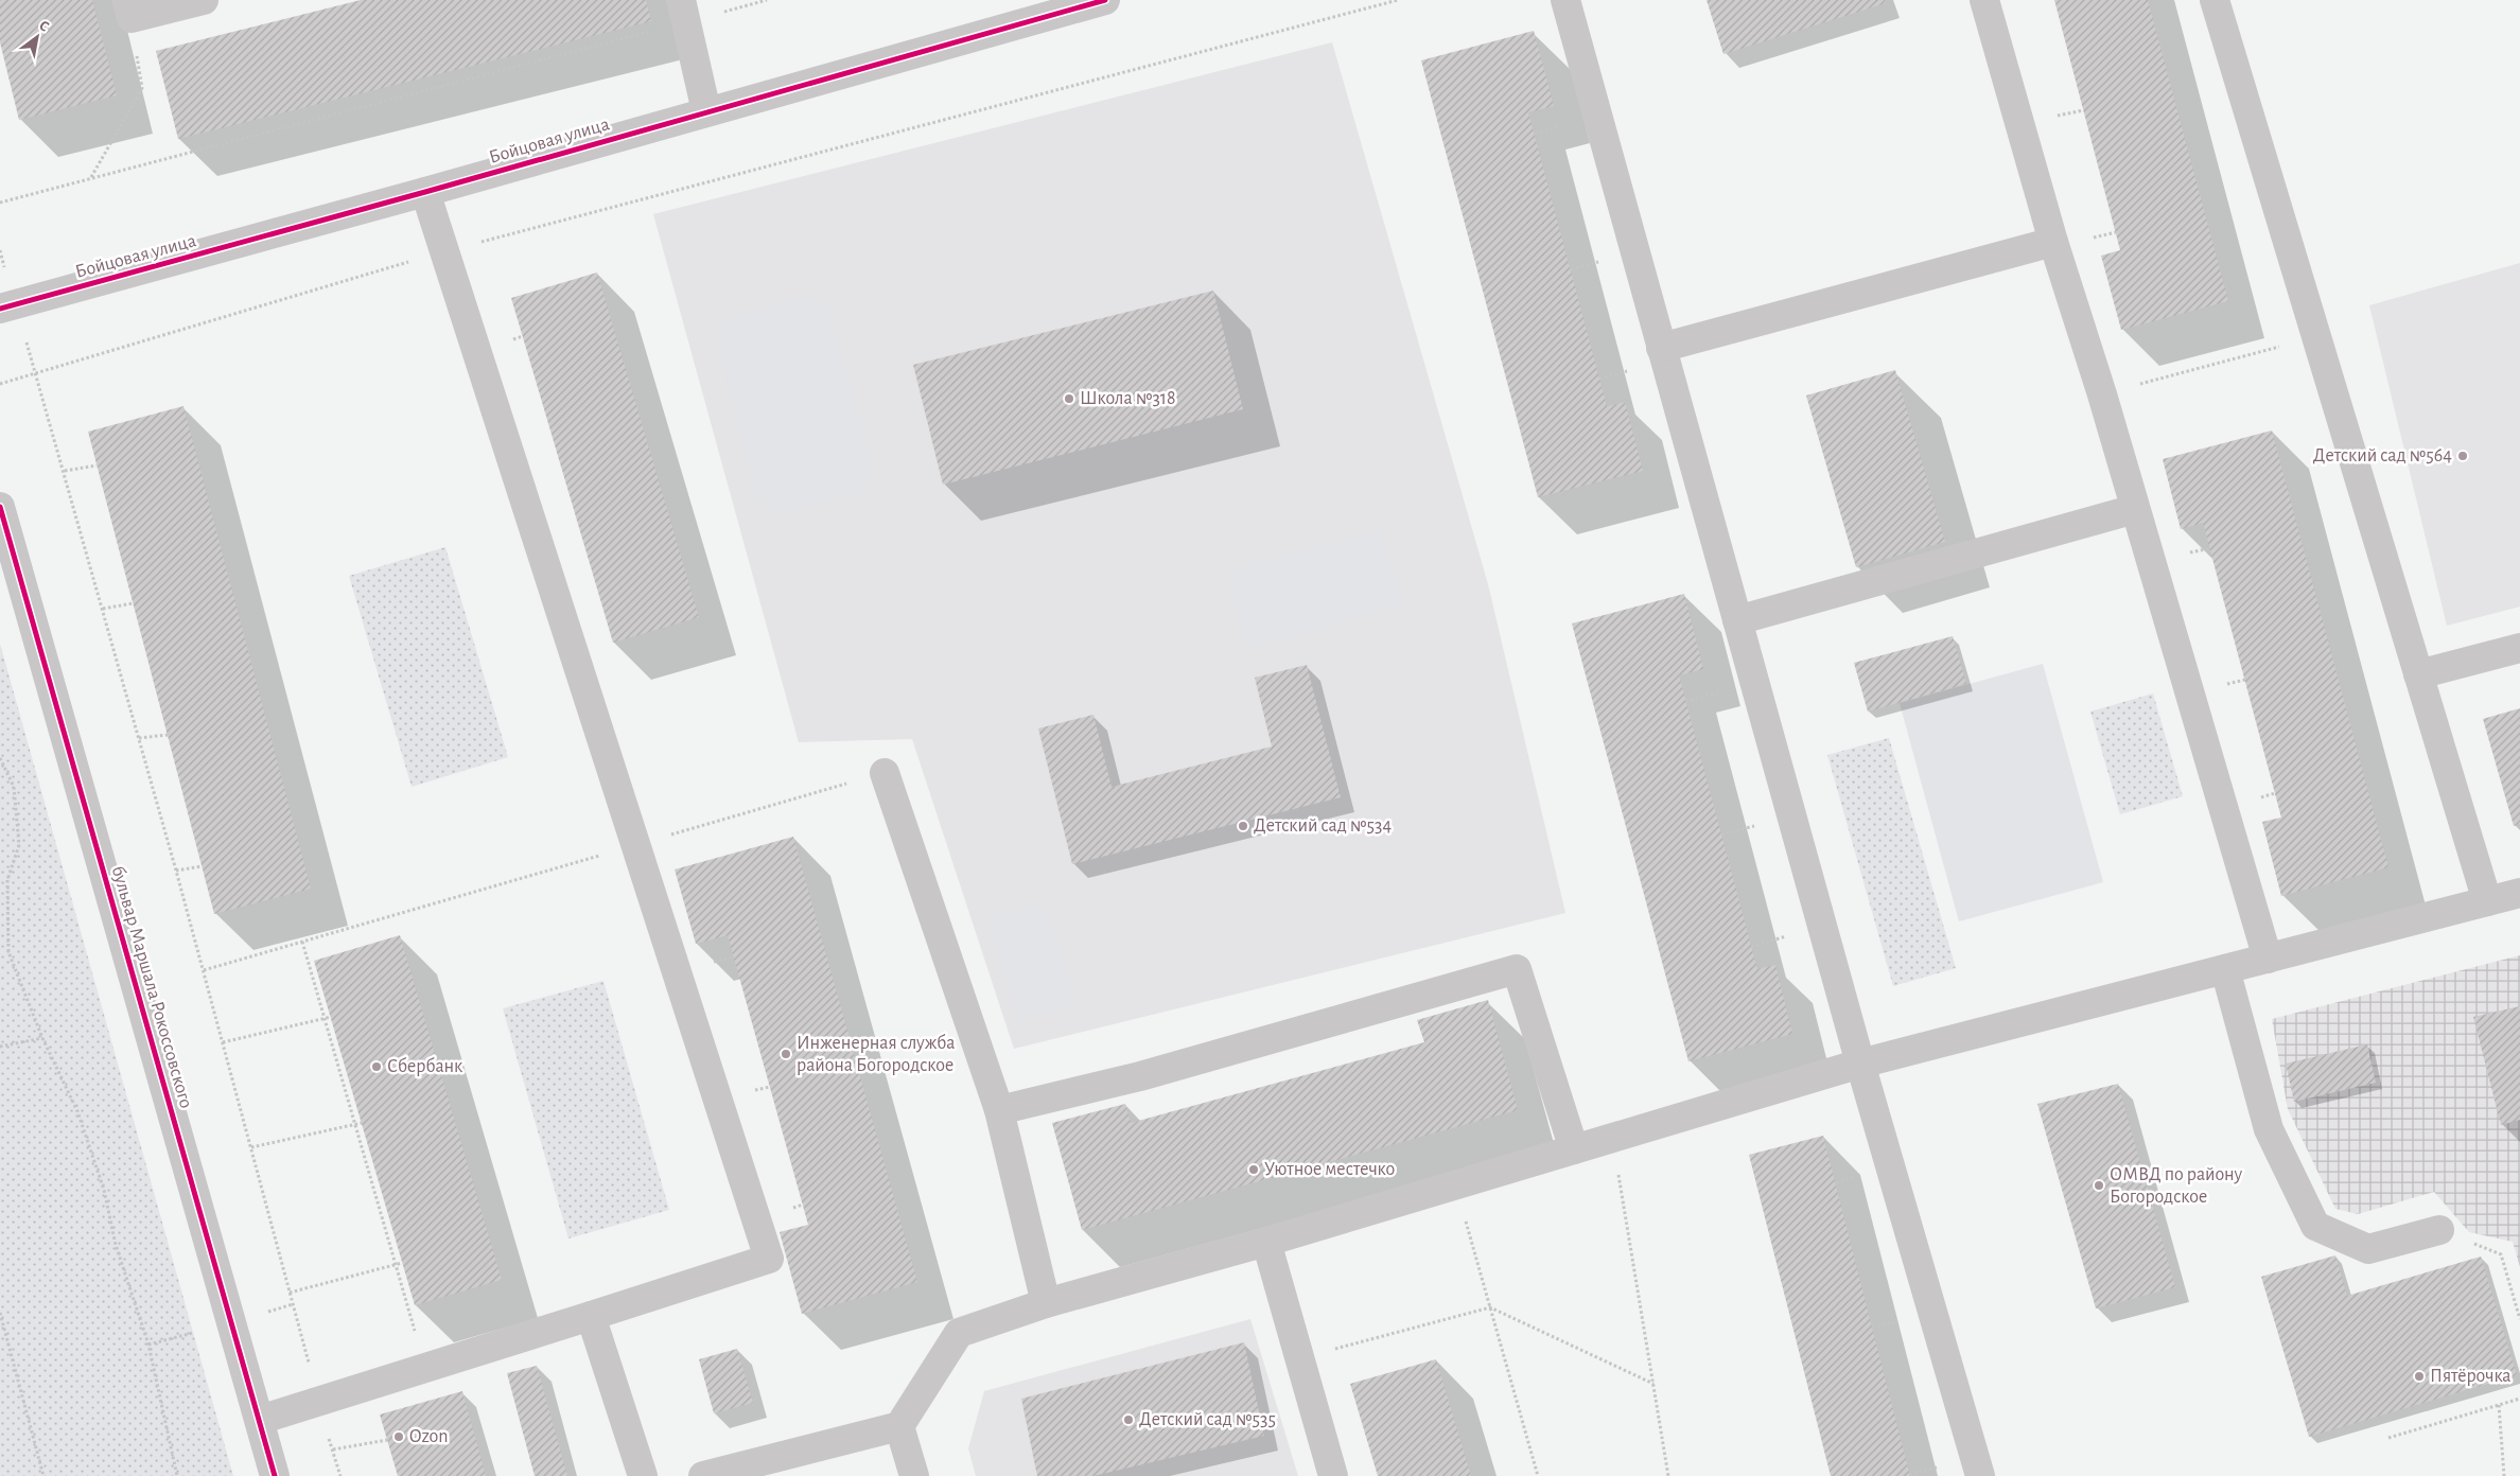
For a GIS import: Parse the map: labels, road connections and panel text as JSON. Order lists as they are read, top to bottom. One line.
{"streets":{"street":["Бойцовая улица","бульвар Маршала Рокоссовского"]},"places":["Школа №318","Детский сад №564","Детский сад №534","Инженерная служба района Богородское","Сбербанк","Уютное местечко","ОМВД по району Богородское","Пятёрочка","Детский сад №535","Ozon"],"north":"top right"}
